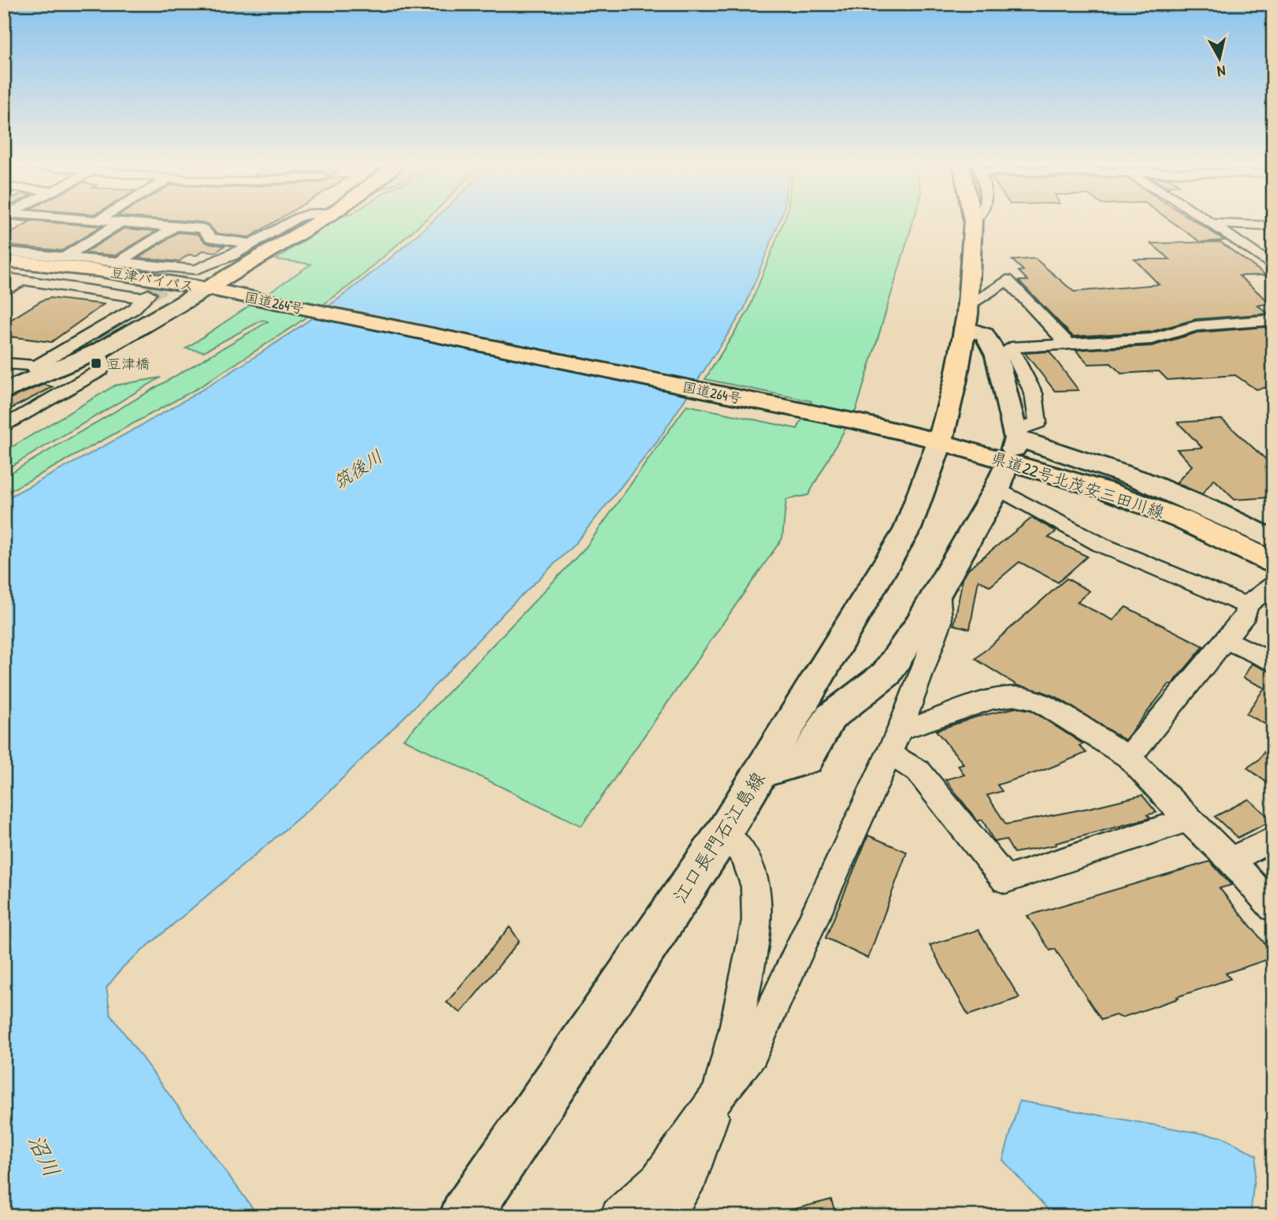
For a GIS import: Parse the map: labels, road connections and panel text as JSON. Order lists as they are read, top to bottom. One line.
{"streets":{"main road":["豆津バイパス","国道264号","県道22号北茂安三田川線"],"street":["江口長門石江島線"]},"crossings":[["豆津バイパス","国道264号"],["国道264号","県道22号北茂安三田川線"],["国道264号","江口長門石江島線"],["県道22号北茂安三田川線","江口長門石江島線"]],"water":["筑後川","沼川"],"places":{"transit":["豆津橋"]},"north":"bottom"}
